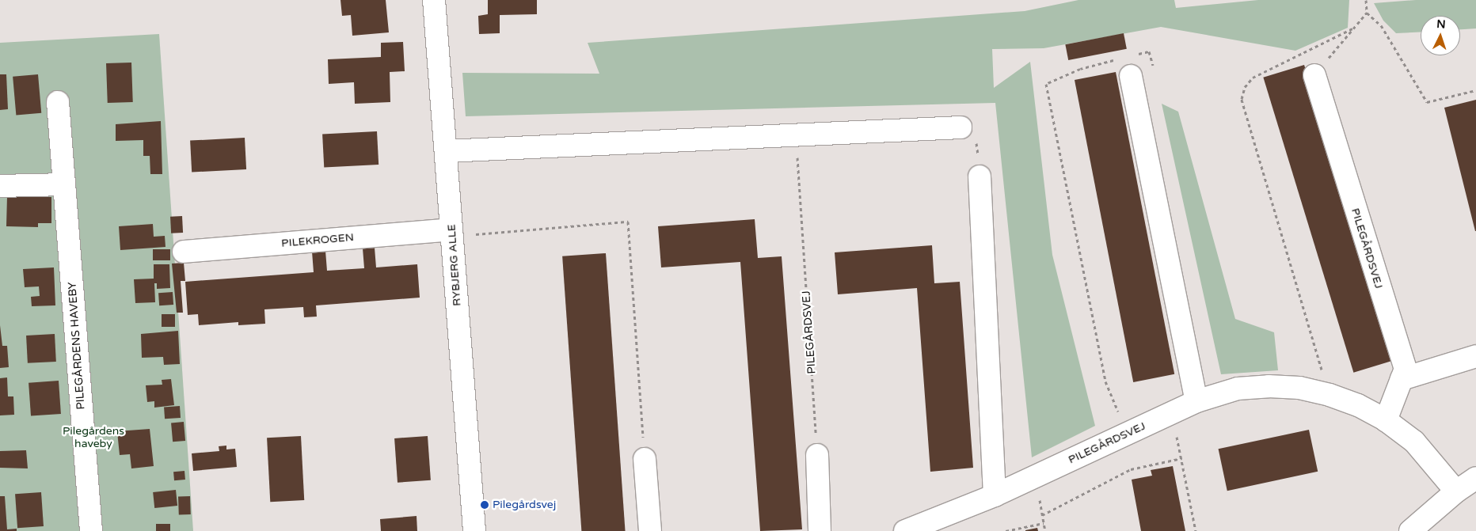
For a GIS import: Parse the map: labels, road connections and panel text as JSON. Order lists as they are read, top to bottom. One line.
{"streets":{"street":["PILEKROGEN","PILEGÅRDSVEJ","RYBJERG ALLE","PILEGÅRDENS HAVEBY"]},"crossings":[["PILEKROGEN","RYBJERG ALLE"]],"parks":["Pilegårdens haveby"],"places":["Pilegårdsvej"],"north":"top"}
